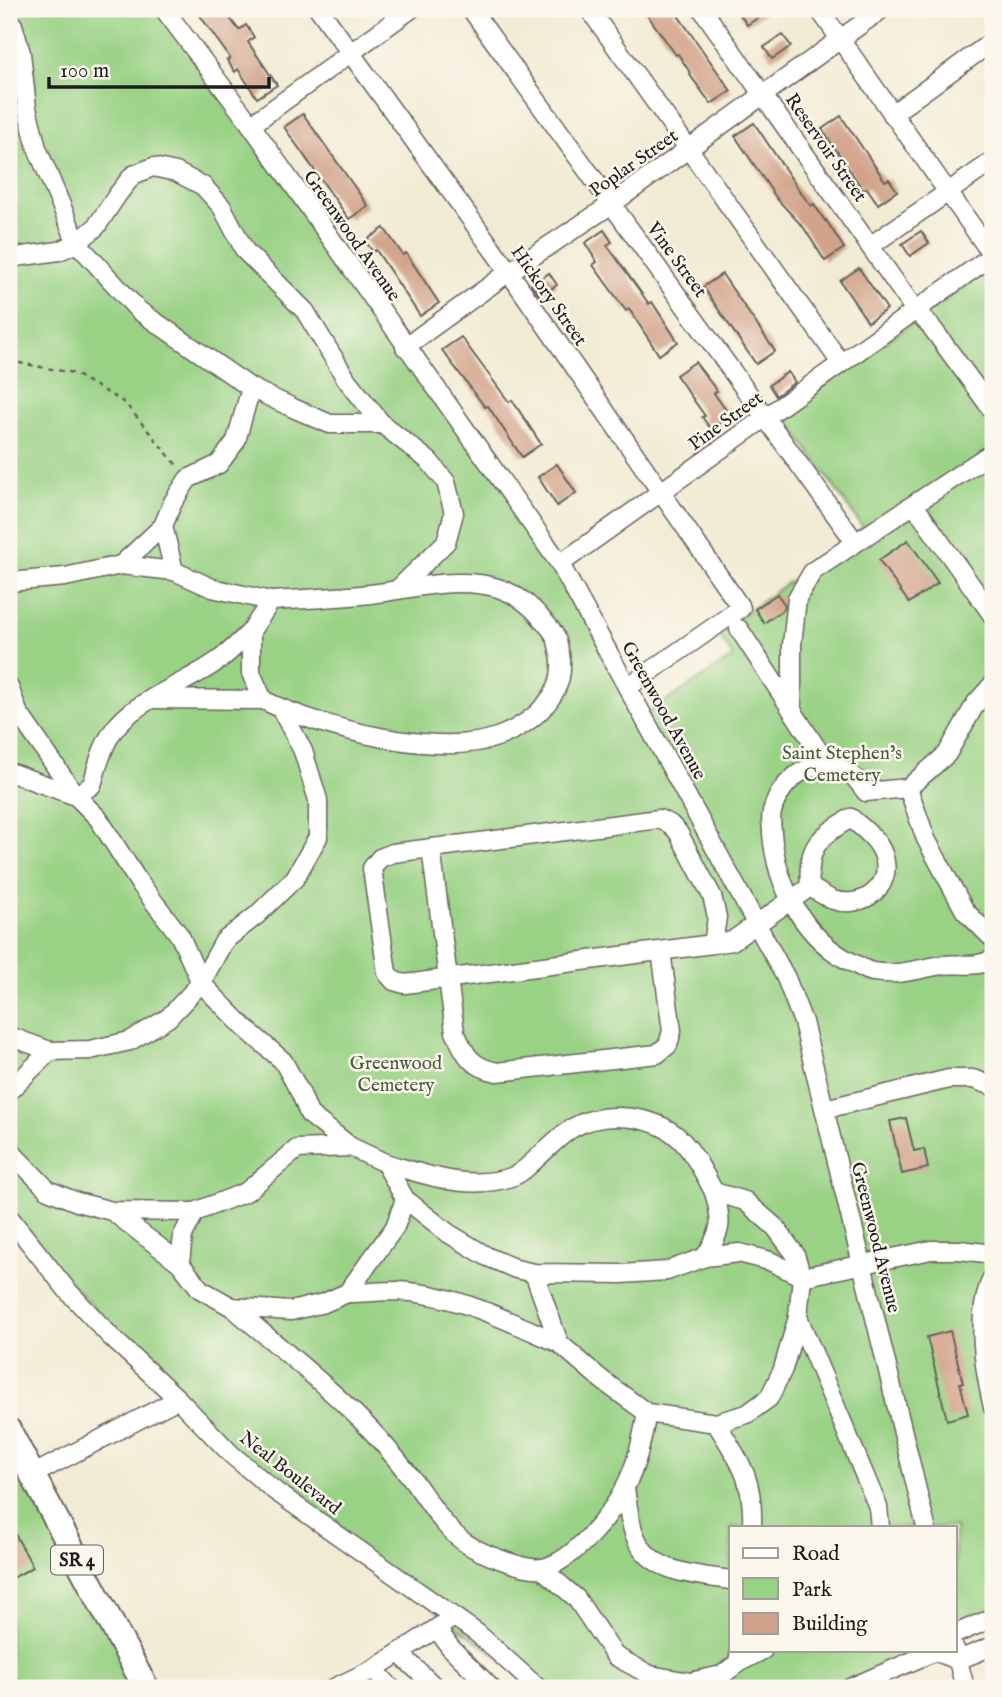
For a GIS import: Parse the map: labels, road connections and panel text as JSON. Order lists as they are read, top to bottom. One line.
{"streets":{"highway":["SR 4"],"street":["Reservoir Street","Poplar Street","Greenwood Avenue","Vine Street","Hickory Street","Pine Street","Neal Boulevard"]},"crossings":[["Reservoir Street","Poplar Street"],["Reservoir Street","Pine Street"],["Poplar Street","Greenwood Avenue"],["Poplar Street","Vine Street"],["Poplar Street","Hickory Street"],["Greenwood Avenue","Hickory Street"],["Greenwood Avenue","Pine Street"],["Vine Street","Pine Street"],["Hickory Street","Pine Street"]],"parks":["Saint Stephen’s Cemetery","Greenwood Cemetery"],"legend":["Road","Park","Building"],"scale_bar":"100 m"}
